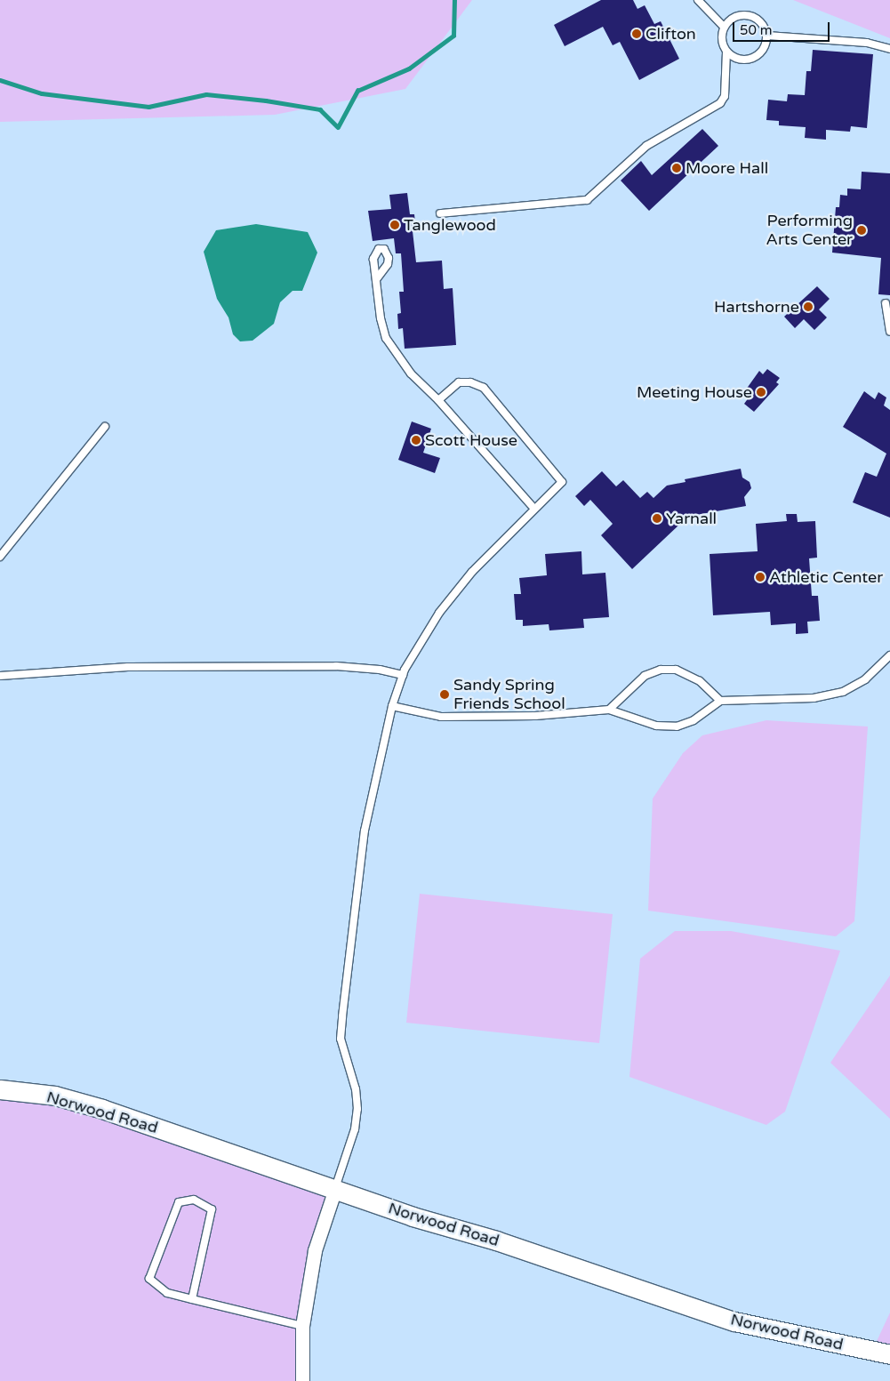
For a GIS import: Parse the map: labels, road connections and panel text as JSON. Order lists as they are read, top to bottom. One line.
{"streets":{"main road":["Norwood Road"]},"places":["Clifton","Moore Hall","Tanglewood","Performing Arts Center","Hartshorne","Meeting House","Scott House","Yarnall","Athletic Center","Sandy Spring Friends School"],"scale_bar":"50 m"}
